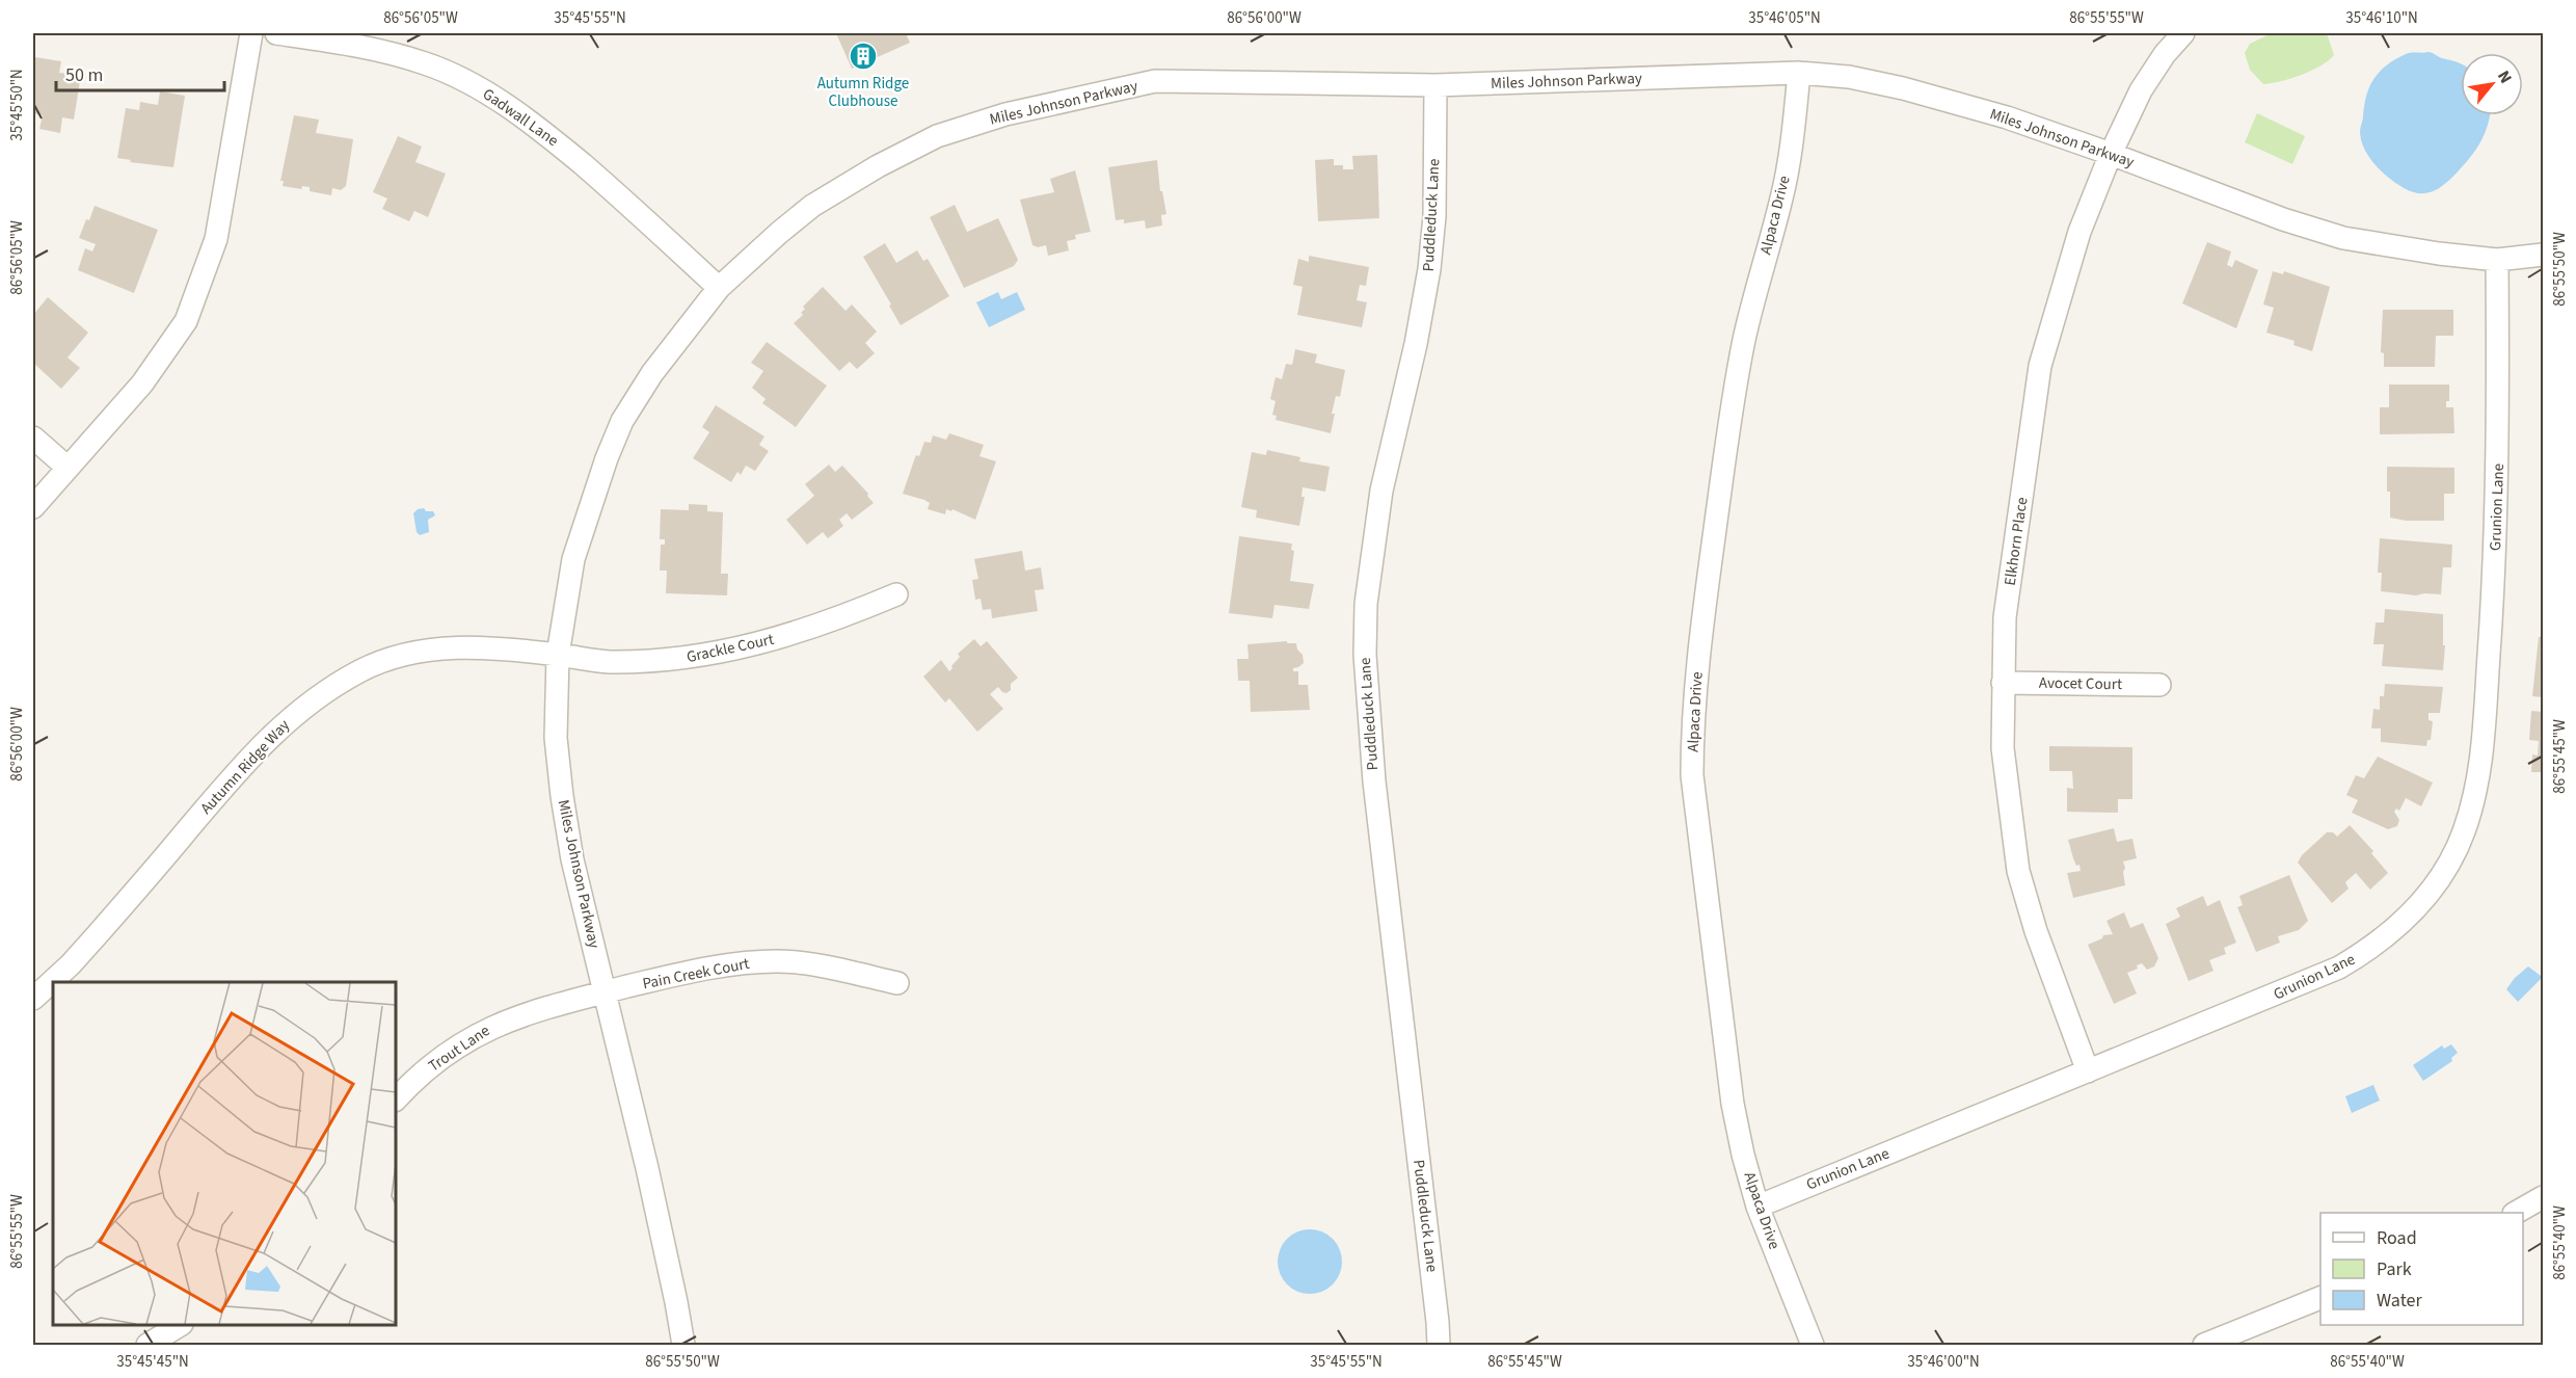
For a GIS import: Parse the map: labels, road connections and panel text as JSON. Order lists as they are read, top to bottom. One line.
{"streets":{"street":["Miles Johnson Parkway","Gadwall Lane","Puddleduck Lane","Alpaca Drive","Grunion Lane","Elkhorn Place","Grackle Court","Avocet Court","Autumn Ridge Way","Pain Creek Court","Trout Lane"]},"crossings":[["Miles Johnson Parkway","Gadwall Lane"],["Miles Johnson Parkway","Puddleduck Lane"],["Miles Johnson Parkway","Alpaca Drive"],["Miles Johnson Parkway","Grunion Lane"],["Miles Johnson Parkway","Elkhorn Place"],["Miles Johnson Parkway","Grackle Court"],["Miles Johnson Parkway","Autumn Ridge Way"],["Miles Johnson Parkway","Pain Creek Court"],["Miles Johnson Parkway","Trout Lane"],["Alpaca Drive","Grunion Lane"],["Grunion Lane","Elkhorn Place"],["Elkhorn Place","Avocet Court"],["Grackle Court","Autumn Ridge Way"],["Pain Creek Court","Trout Lane"]],"places":{"building":["Autumn Ridge Clubhouse"]},"legend":["Road","Park","Water"],"scale_bar":"50 m","north":"top right","coordinates":["86°56'05\"W","35°45'55\"N","86°56'00\"W","35°46'05\"N","86°55'55\"W","35°46'10\"N","35°45'50\"N","86°55'50\"W","86°55'45\"W","86°55'40\"W","35°45'45\"N","35°46'00\"N"]}
